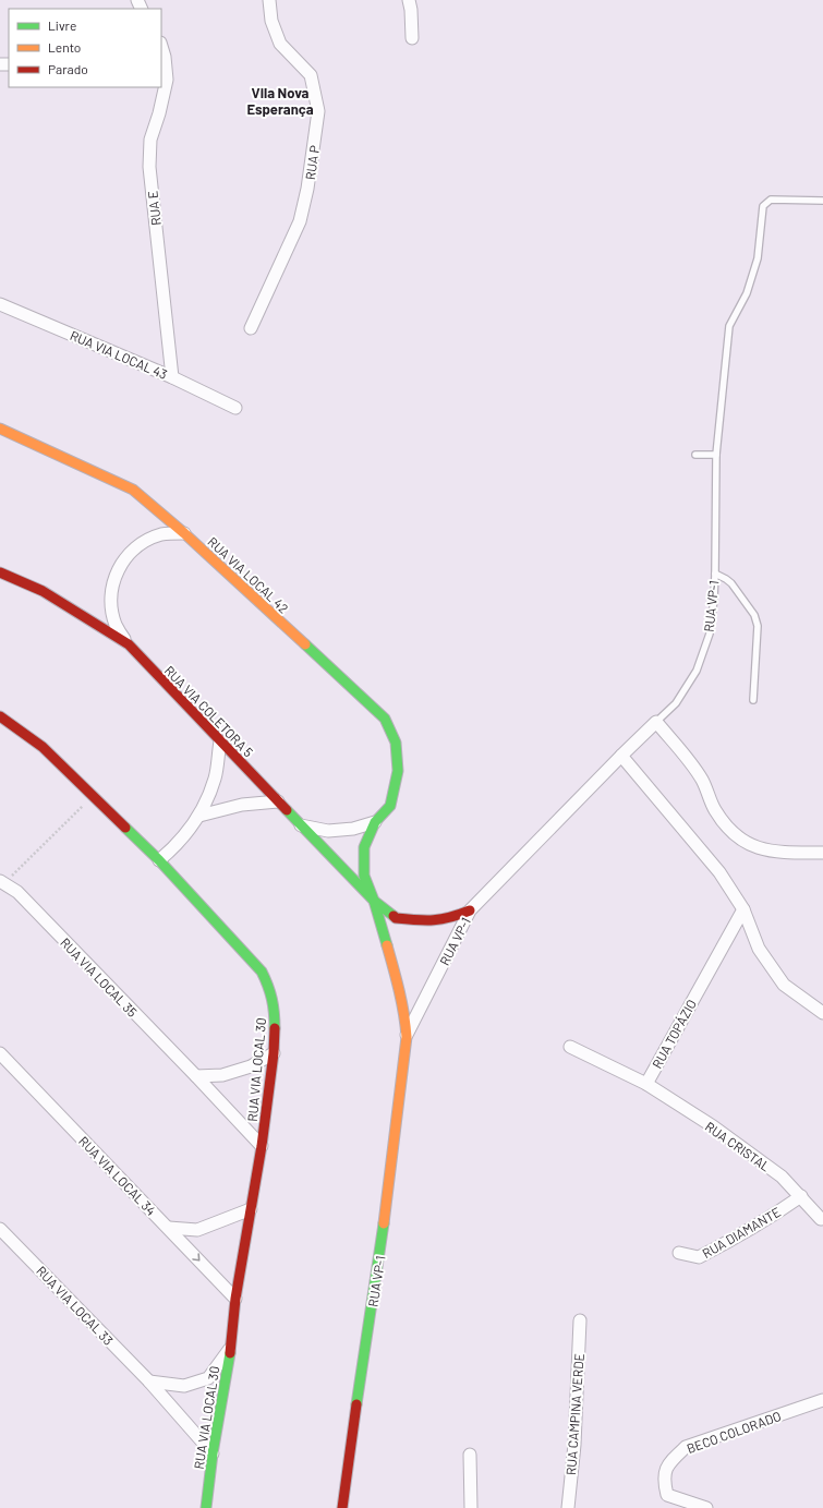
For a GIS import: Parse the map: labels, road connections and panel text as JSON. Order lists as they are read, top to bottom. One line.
{"streets":{"street":["RUA P","RUA E","RUA VIA LOCAL 43","RUA VIA LOCAL 42","RUA VP-1","RUA VIA COLETORA 5","RUA VIA LOCAL 35","RUA TOPÁZIO","RUA VIA LOCAL 30","RUA CRISTAL","RUA VIA LOCAL 34","RUA DIAMANTE","RUA VIA LOCAL 33","RUA CAMPINA VERDE","BECO COLORADO"]},"crossings":[["RUA E","RUA VIA LOCAL 43"],["RUA VP-1","RUA VIA COLETORA 5"],["RUA VIA LOCAL 35","RUA VIA LOCAL 30"],["RUA TOPÁZIO","RUA CRISTAL"],["RUA VIA LOCAL 30","RUA VIA LOCAL 34"],["RUA VIA LOCAL 30","RUA VIA LOCAL 33"],["RUA CRISTAL","RUA DIAMANTE"]],"districts":["Vila Nova Esperança"],"legend":["Livre","Lento","Parado"]}
